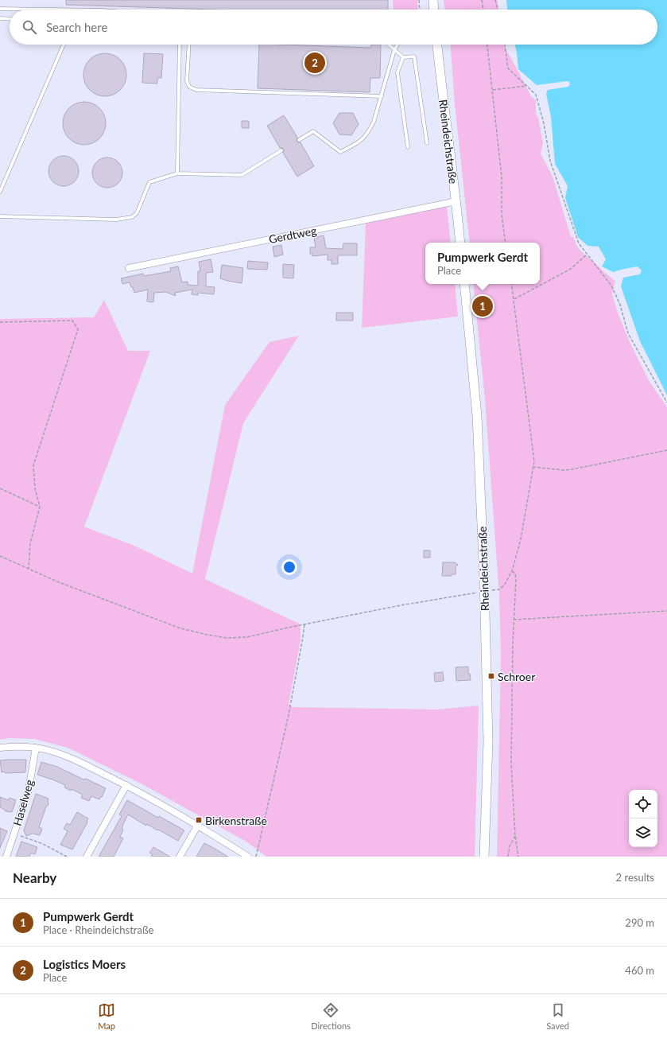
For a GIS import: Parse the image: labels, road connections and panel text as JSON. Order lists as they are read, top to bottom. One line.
{"streets":{"main road":["Rheindeichstraße"],"street":["Gerdtweg","Haselweg"]},"crossings":[["Rheindeichstraße","Gerdtweg"]],"places":{"transit":["Schroer","Birkenstraße"]},"page":{"search":"Search here","pins":["2","1"],"popup":["Pumpwerk Gerdt","Place"],"heading":["Nearby","2 results"],"list":[{"mark":"1","name":"Pumpwerk Gerdt","note":"Place · Rheindeichstraße","value":"290 m"},{"mark":"2","name":"Logistics Moers","note":"Place","value":"460 m"}],"nav":["Map","Directions","Saved"]}}
